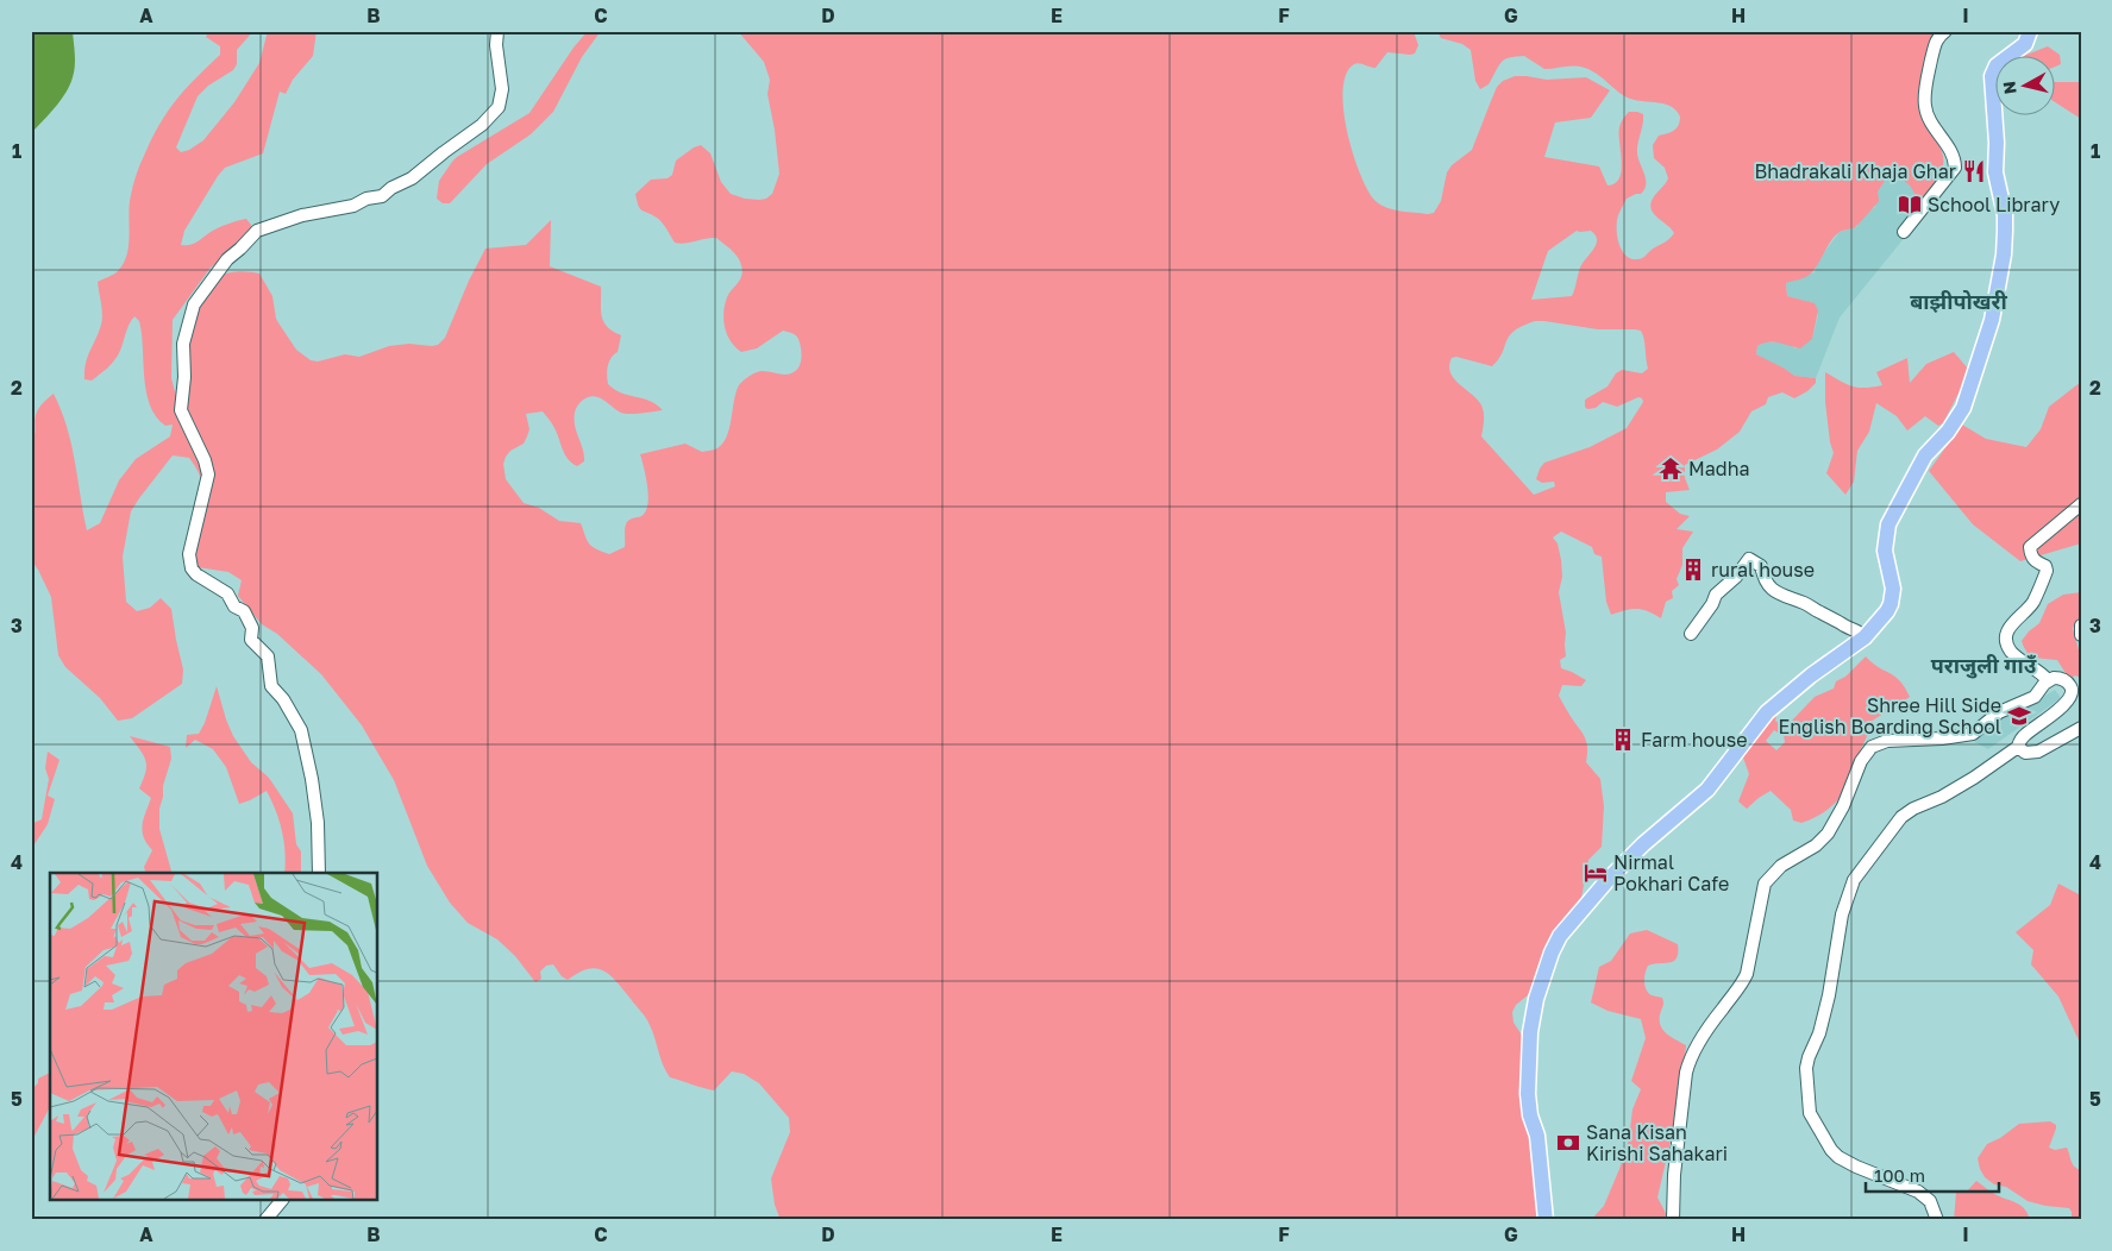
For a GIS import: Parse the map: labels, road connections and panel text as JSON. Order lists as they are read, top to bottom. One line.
{"districts":["बाझीपोखरी","पराजुली गाउँ"],"places":{"restaurant":["Bhadrakali Khaja Ghar"],"library":["School Library"],"temple":["Madha"],"building":["rural house","Farm house"],"school or university":["Shree Hill Side English Boarding School"],"hotel":["Nirmal Pokhari Cafe"],"bank":["Sana Kisan Kirishi Sahakari"]},"scale_bar":"100 m","north":"left","grid":{"columns":["A","B","C","D","E","F","G","H","I"],"rows":["1","2","3","4","5"]}}
